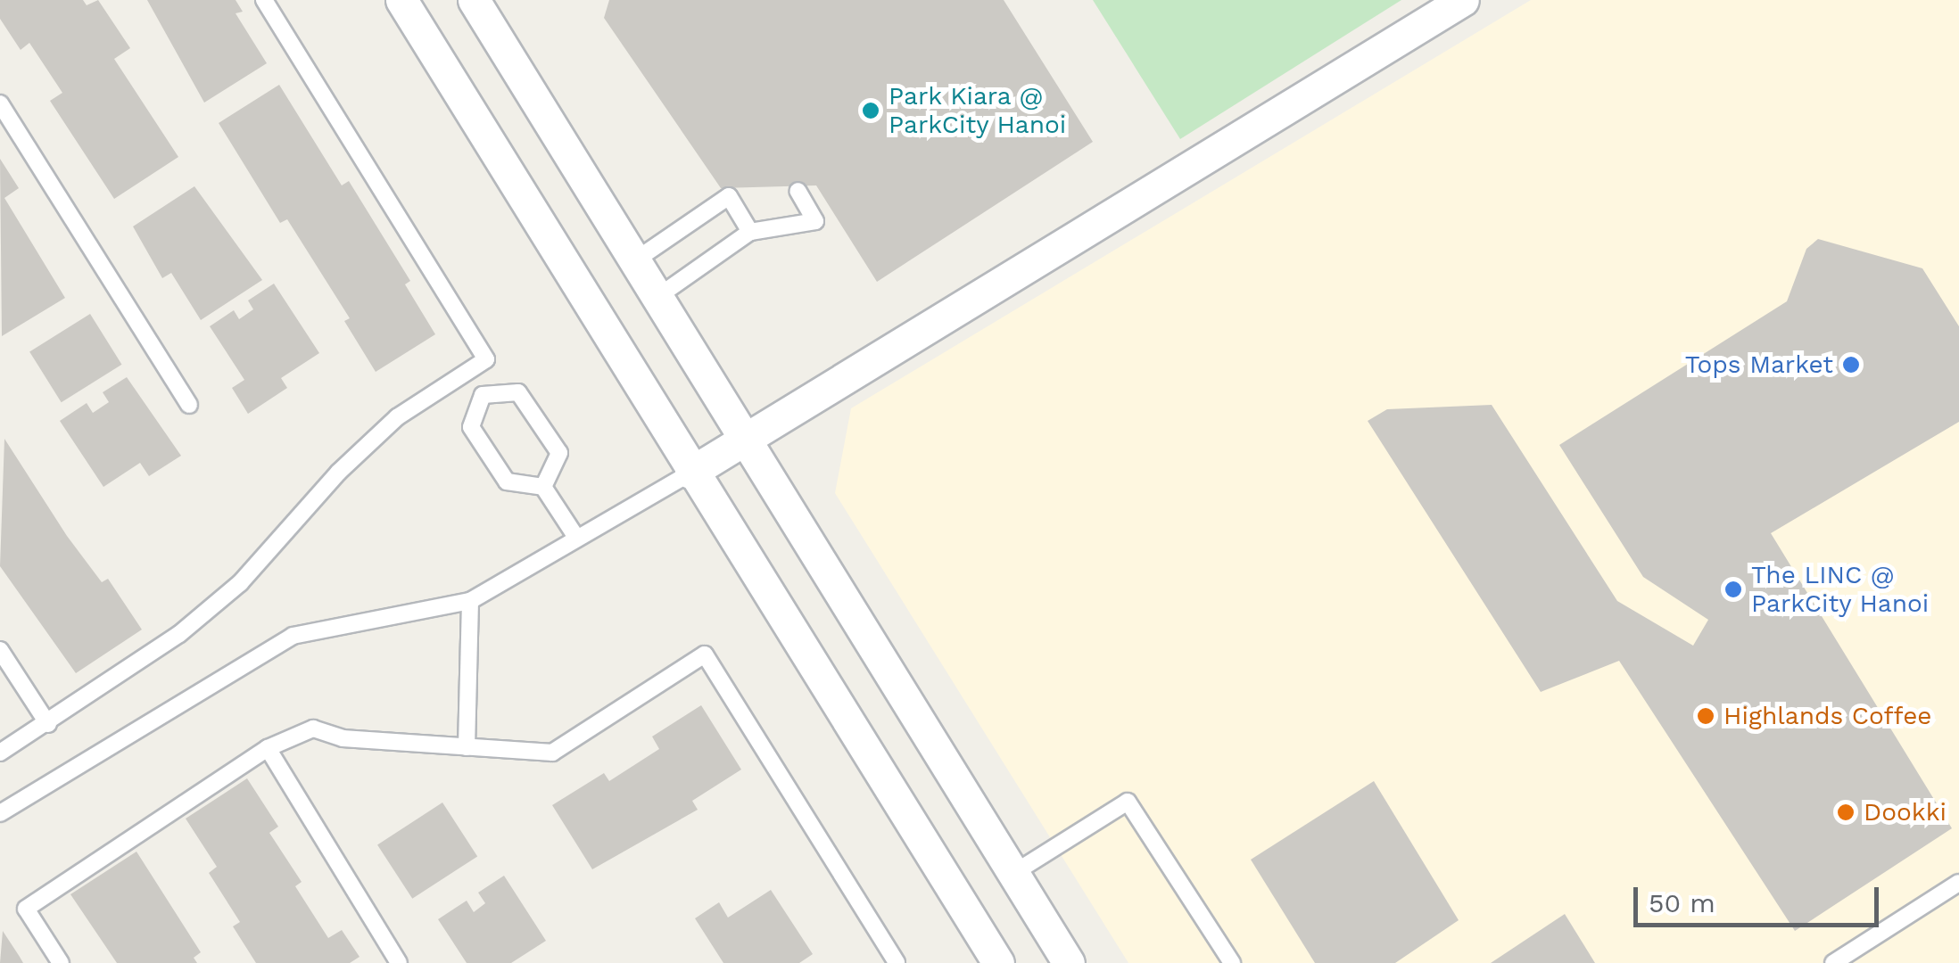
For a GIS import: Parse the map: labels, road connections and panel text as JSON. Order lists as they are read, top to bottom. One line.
{"places":["Park Kiara @ ParkCity Hanoi","Tops Market","The LINC @ ParkCity Hanoi","Highlands Coffee","Dookki"],"scale_bar":"50 m"}
